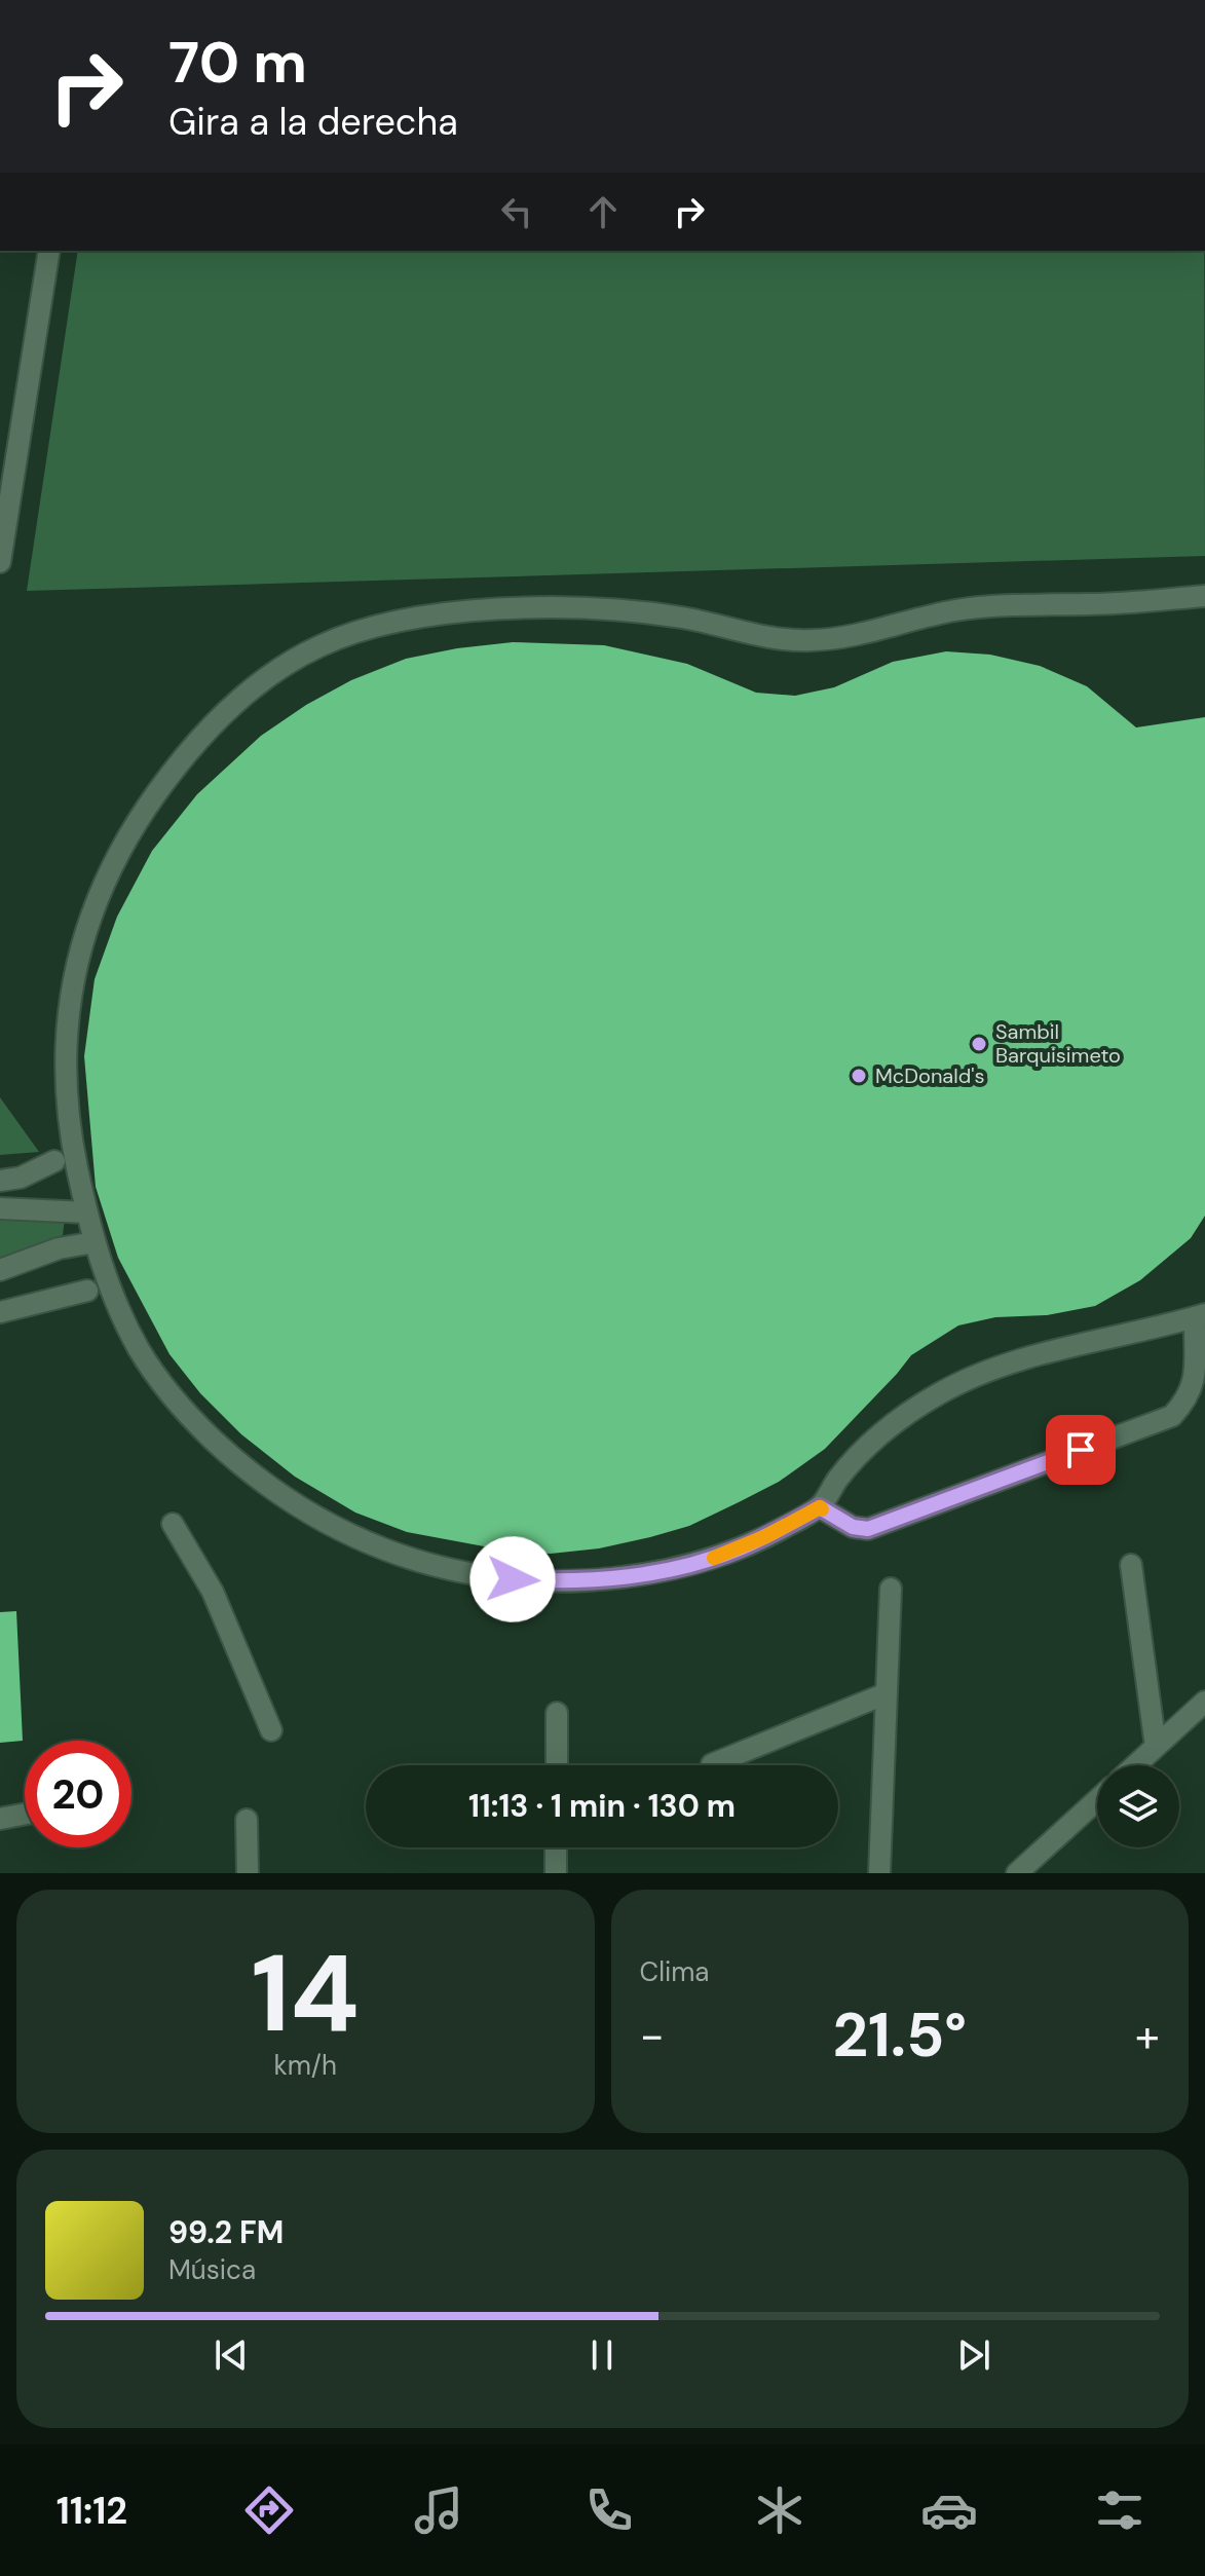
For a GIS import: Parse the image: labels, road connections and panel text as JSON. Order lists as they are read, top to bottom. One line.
{"places":["Sambil Barquisimeto","McDonald's"],"page":{"turn":["70 m","Gira a la derecha"],"limit":"20","trip":"11:13 · 1 min · 130 m","tile":[["14","km/h"],"Clima"],"heat":["−","21.5°","+"],"song":["99.2 FM","Música"],"tabs":"11:12"}}
